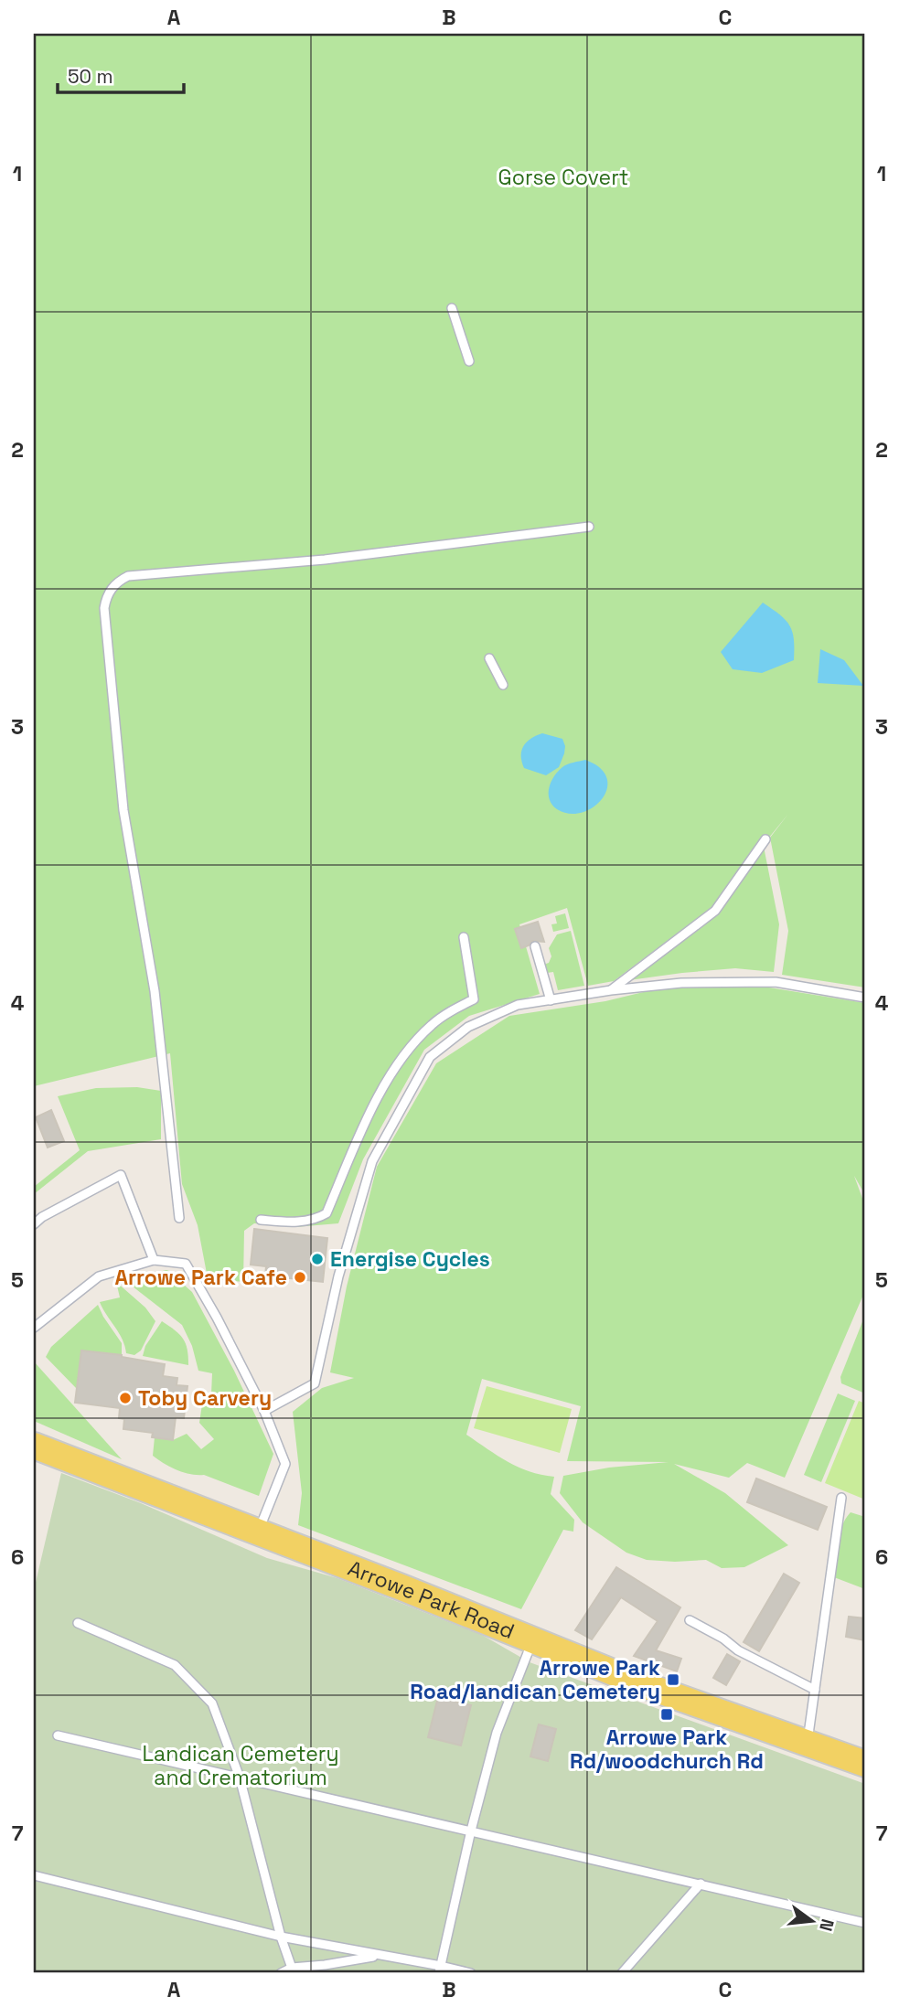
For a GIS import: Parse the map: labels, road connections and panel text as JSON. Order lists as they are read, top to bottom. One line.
{"streets":{"main road":["Arrowe Park Road"]},"parks":["Gorse Covert","Landican Cemetery and Crematorium"],"places":{"other":["Energise Cycles","Arrowe Park Cafe","Toby Carvery"],"transit":["Arrowe Park Road/landican Cemetery","Arrowe Park Rd/woodchurch Rd"]},"scale_bar":"50 m","north":"right","grid":{"columns":["A","B","C"],"rows":["1","2","3","4","5","6","7"]}}
